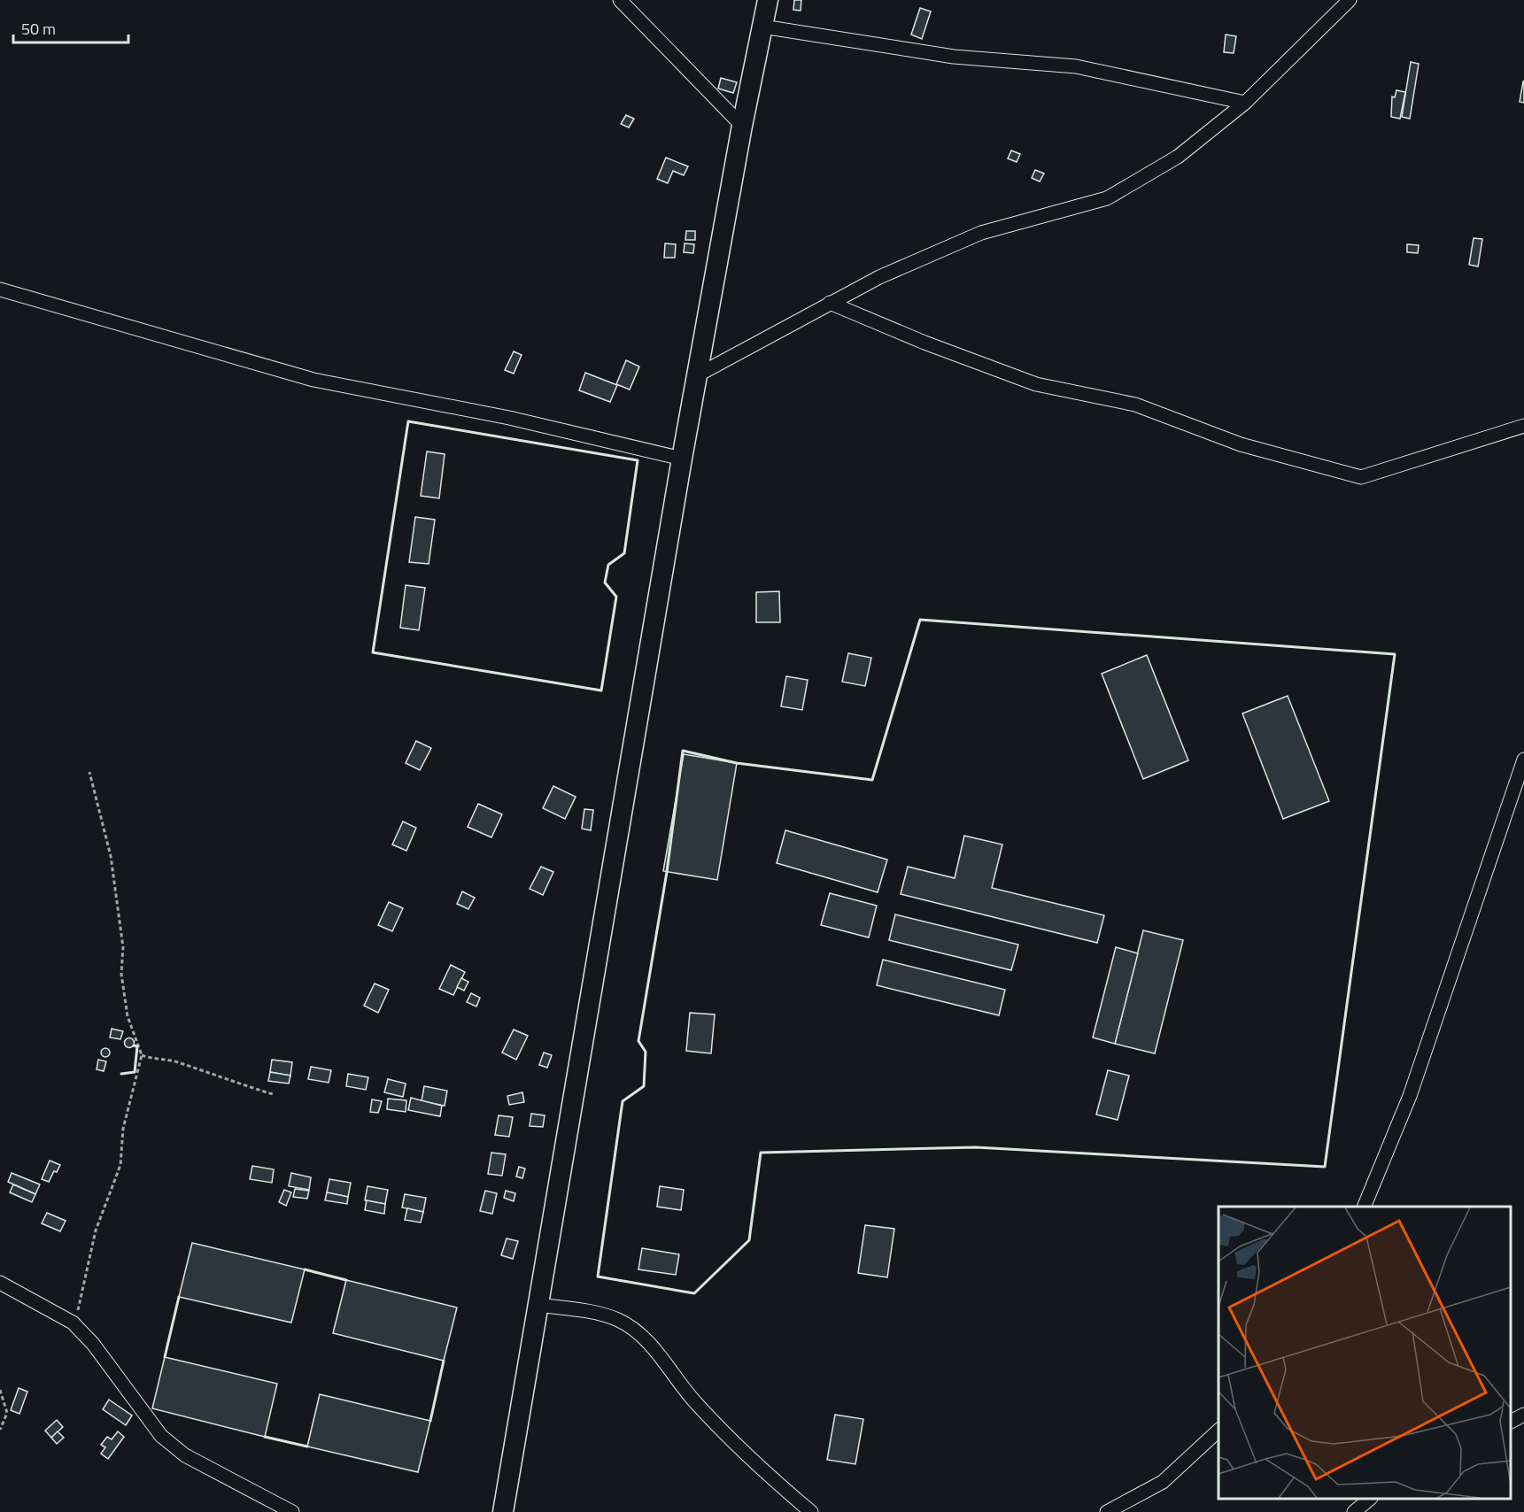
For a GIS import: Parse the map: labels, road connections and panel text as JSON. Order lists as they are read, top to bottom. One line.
{"scale_bar":"50 m"}
